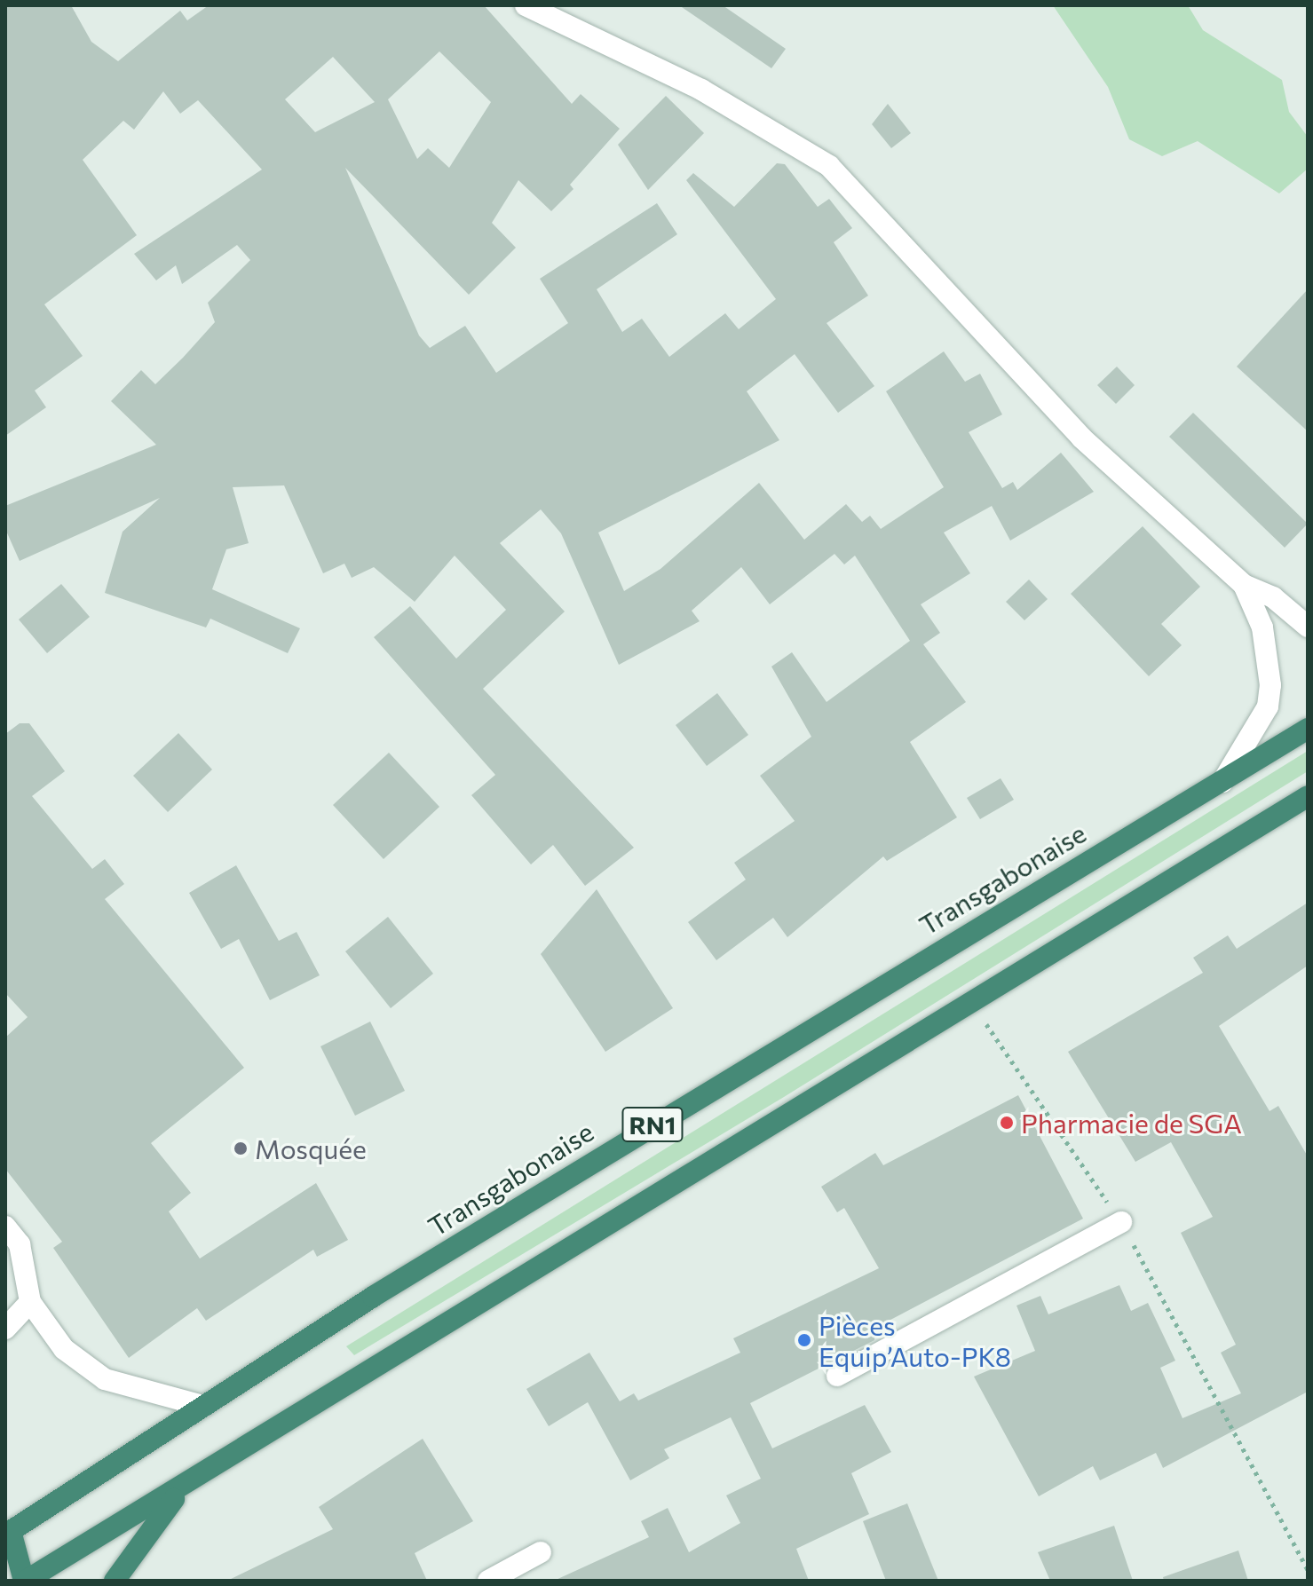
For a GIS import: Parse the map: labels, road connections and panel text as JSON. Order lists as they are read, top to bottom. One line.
{"streets":{"highway":["Transgabonaise","RN1"]},"places":["Pharmacie de SGA","Mosquée","Pièces Equip’Auto-PK8"]}
